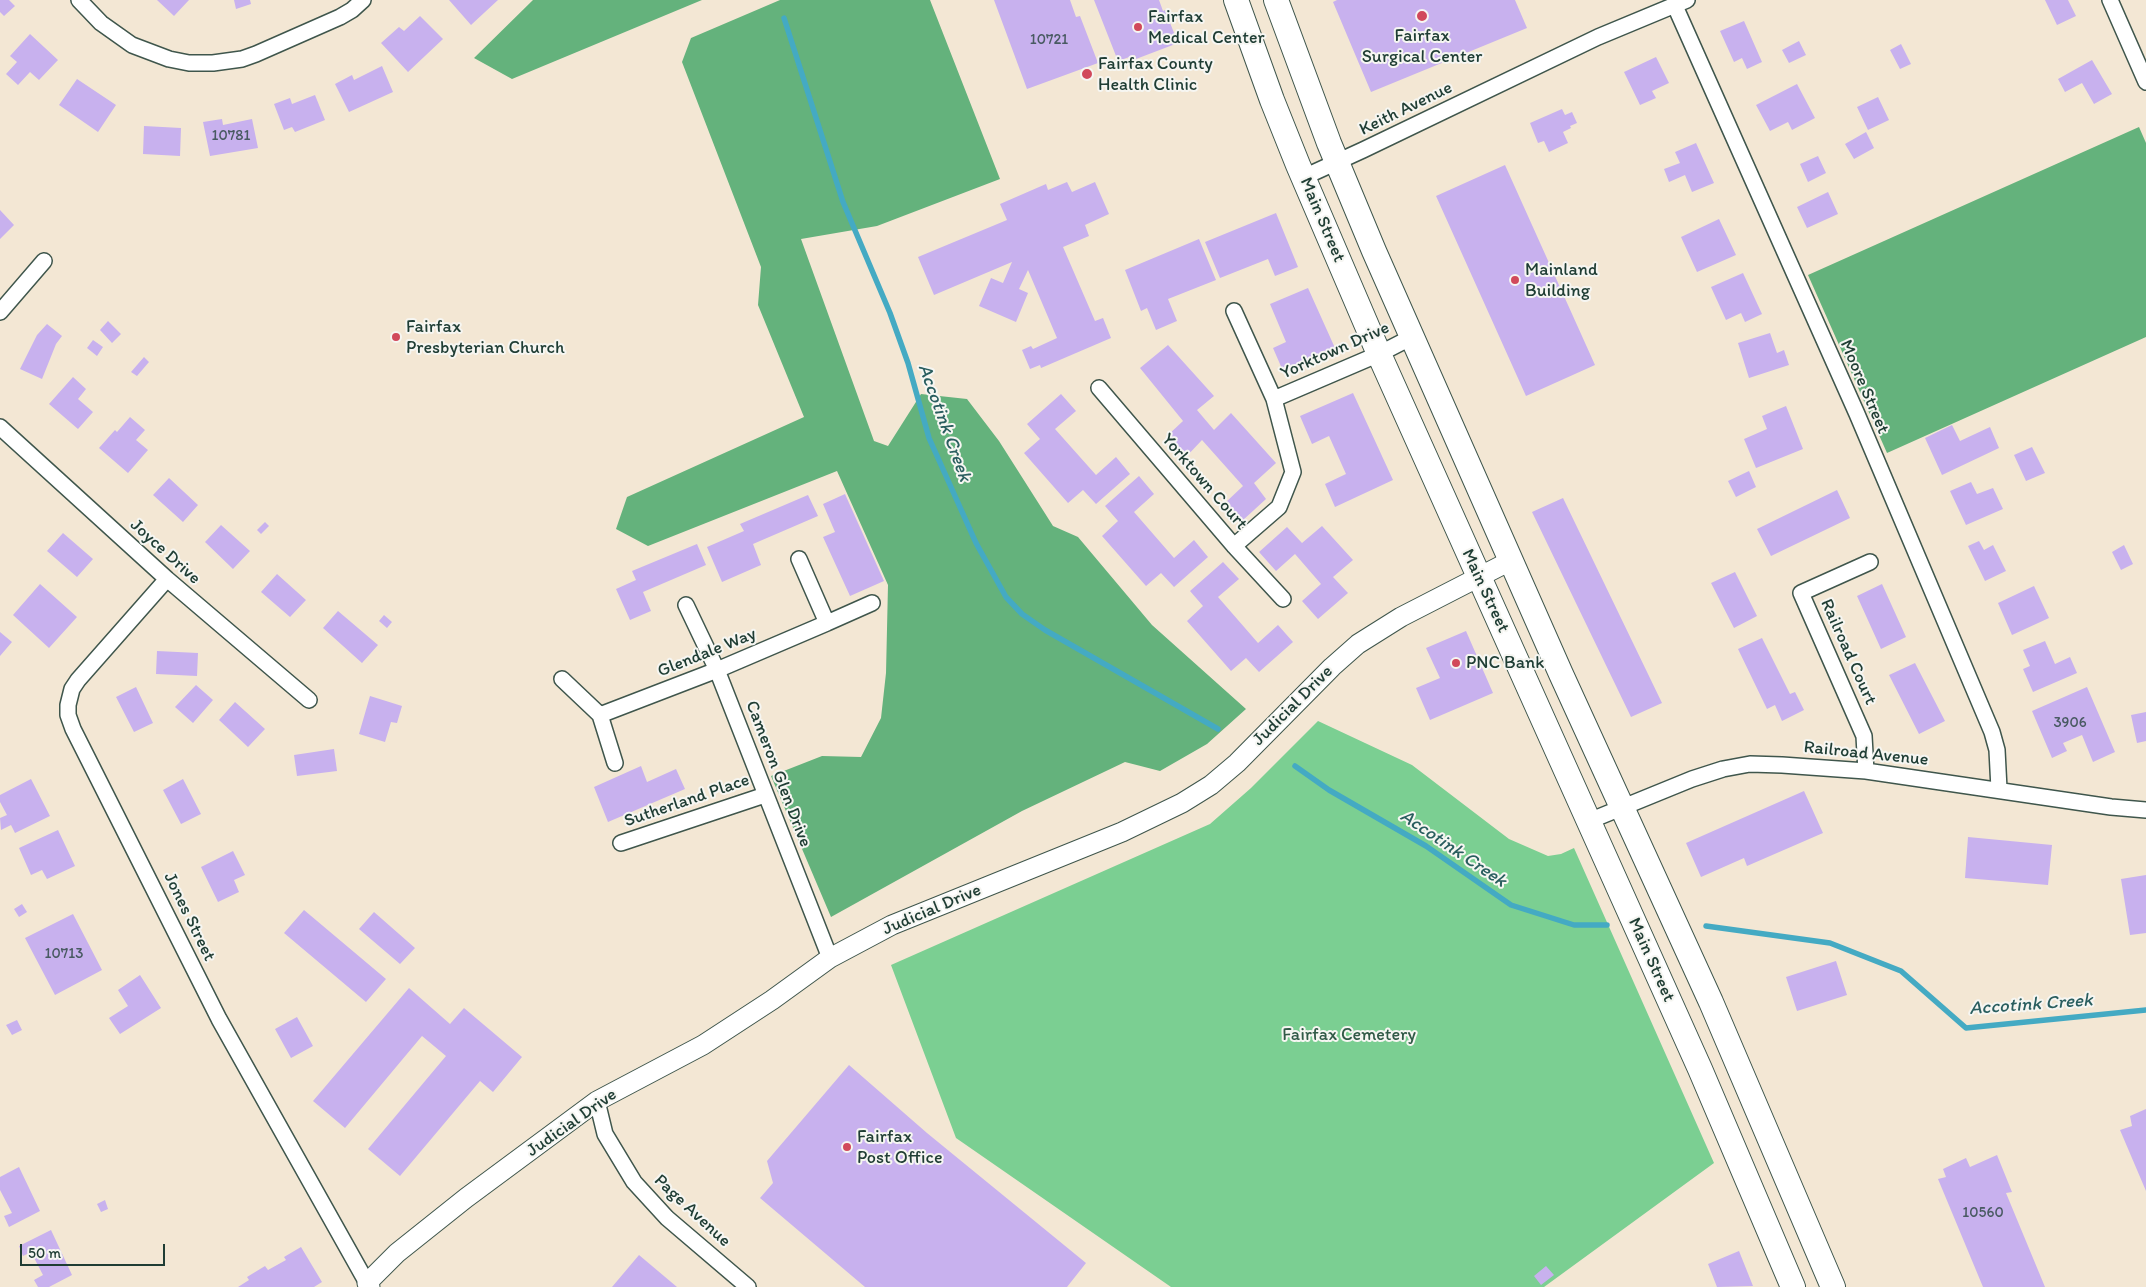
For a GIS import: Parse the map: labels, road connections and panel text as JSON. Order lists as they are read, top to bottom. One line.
{"streets":{"main road":["Main Street"],"street":["Keith Avenue","Yorktown Drive","Moore Street","Yorktown Court","Joyce Drive","Railroad Court","Glendale Way","Judicial Drive","Railroad Avenue","Cameron Glen Drive","Sutherland Place","Jones Street","Page Avenue"]},"crossings":[["Keith Avenue","Main Street"],["Keith Avenue","Moore Street"],["Main Street","Yorktown Drive"],["Main Street","Judicial Drive"],["Main Street","Railroad Avenue"],["Yorktown Drive","Yorktown Court"],["Moore Street","Railroad Avenue"],["Joyce Drive","Jones Street"],["Railroad Court","Railroad Avenue"],["Glendale Way","Cameron Glen Drive"],["Judicial Drive","Cameron Glen Drive"],["Judicial Drive","Jones Street"],["Judicial Drive","Page Avenue"],["Cameron Glen Drive","Sutherland Place"]],"water":["Accotink Creek"],"parks":["Fairfax Cemetery"],"places":["Fairfax Surgical Center","Fairfax Medical Center","Fairfax County Health Clinic","Mainland Building","Fairfax Presbyterian Church","PNC Bank","Fairfax Post Office"],"house_numbers":["10721","10781","3906","10713","10560"],"scale_bar":"50 m"}
